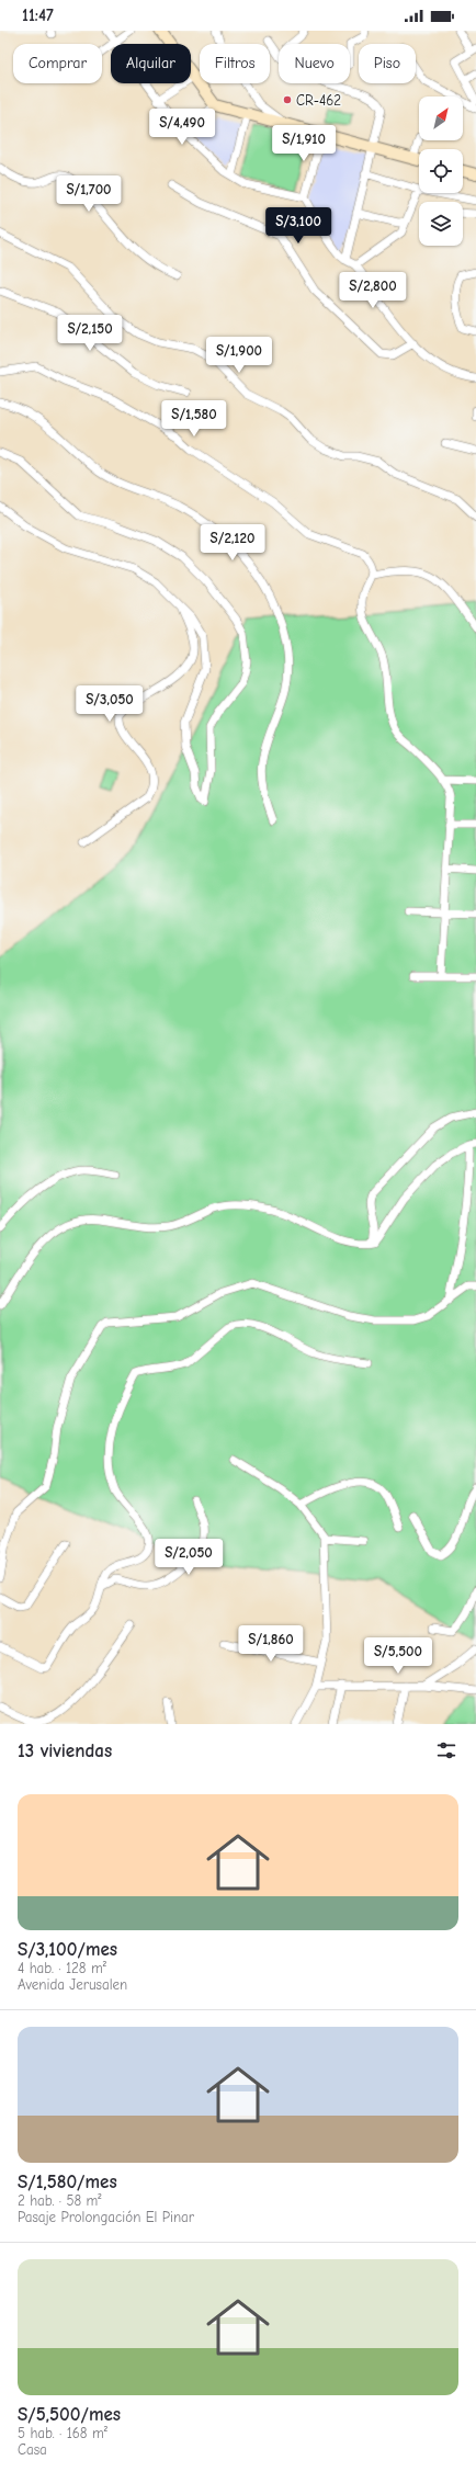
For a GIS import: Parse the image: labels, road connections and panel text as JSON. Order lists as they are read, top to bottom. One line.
{"places":["CR-462"],"north":"top right","page":{"status":"11:47","chip":["Comprar","Alquilar","Filtros","Nuevo","Piso"],"price":["S/4,490","S/1,910","S/1,700","S/3,100","S/2,800","S/2,150","S/1,900","S/1,580","S/2,120","S/3,050","S/2,050","S/1,860","S/5,500"],"heading":"13 viviendas","list":[{"name":"S/3,100/mes","note":"4 hab. · 128 m² · Avenida Jerusalen"},{"name":"S/1,580/mes","note":"2 hab. · 58 m² · Pasaje Prolongación El Pinar"},{"name":"S/5,500/mes","note":"5 hab. · 168 m² · Casa"}]}}
